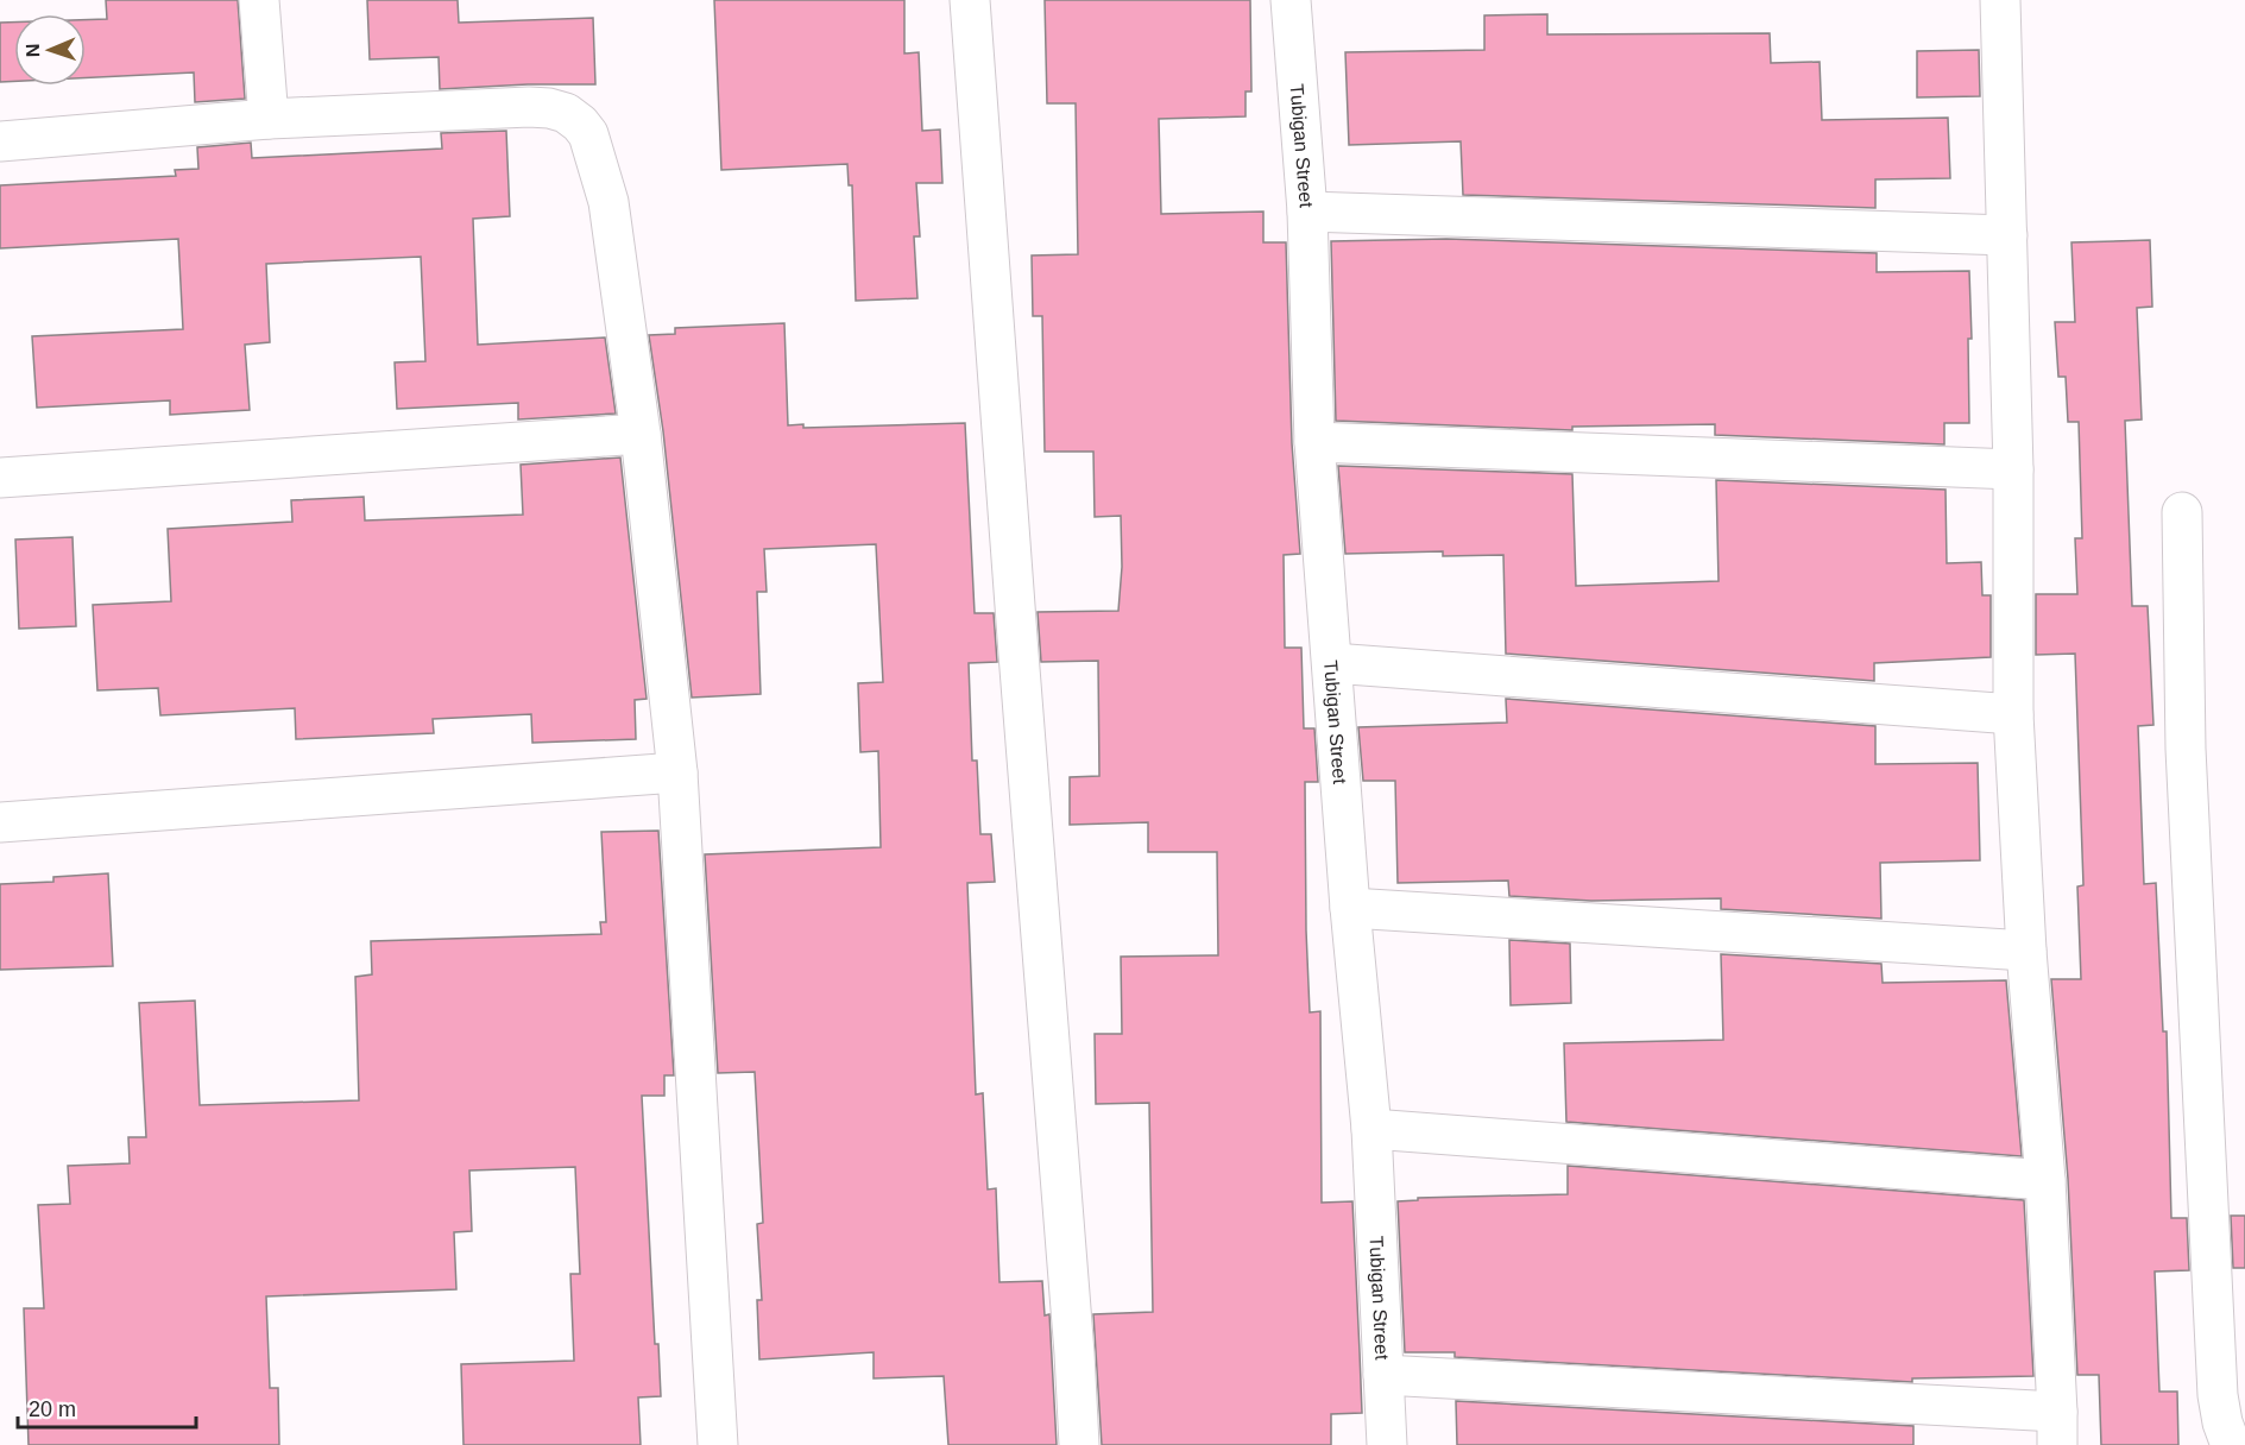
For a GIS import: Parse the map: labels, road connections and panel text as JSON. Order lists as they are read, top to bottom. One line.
{"streets":{"street":["Tubigan Street"]},"scale_bar":"20 m","north":"left"}
